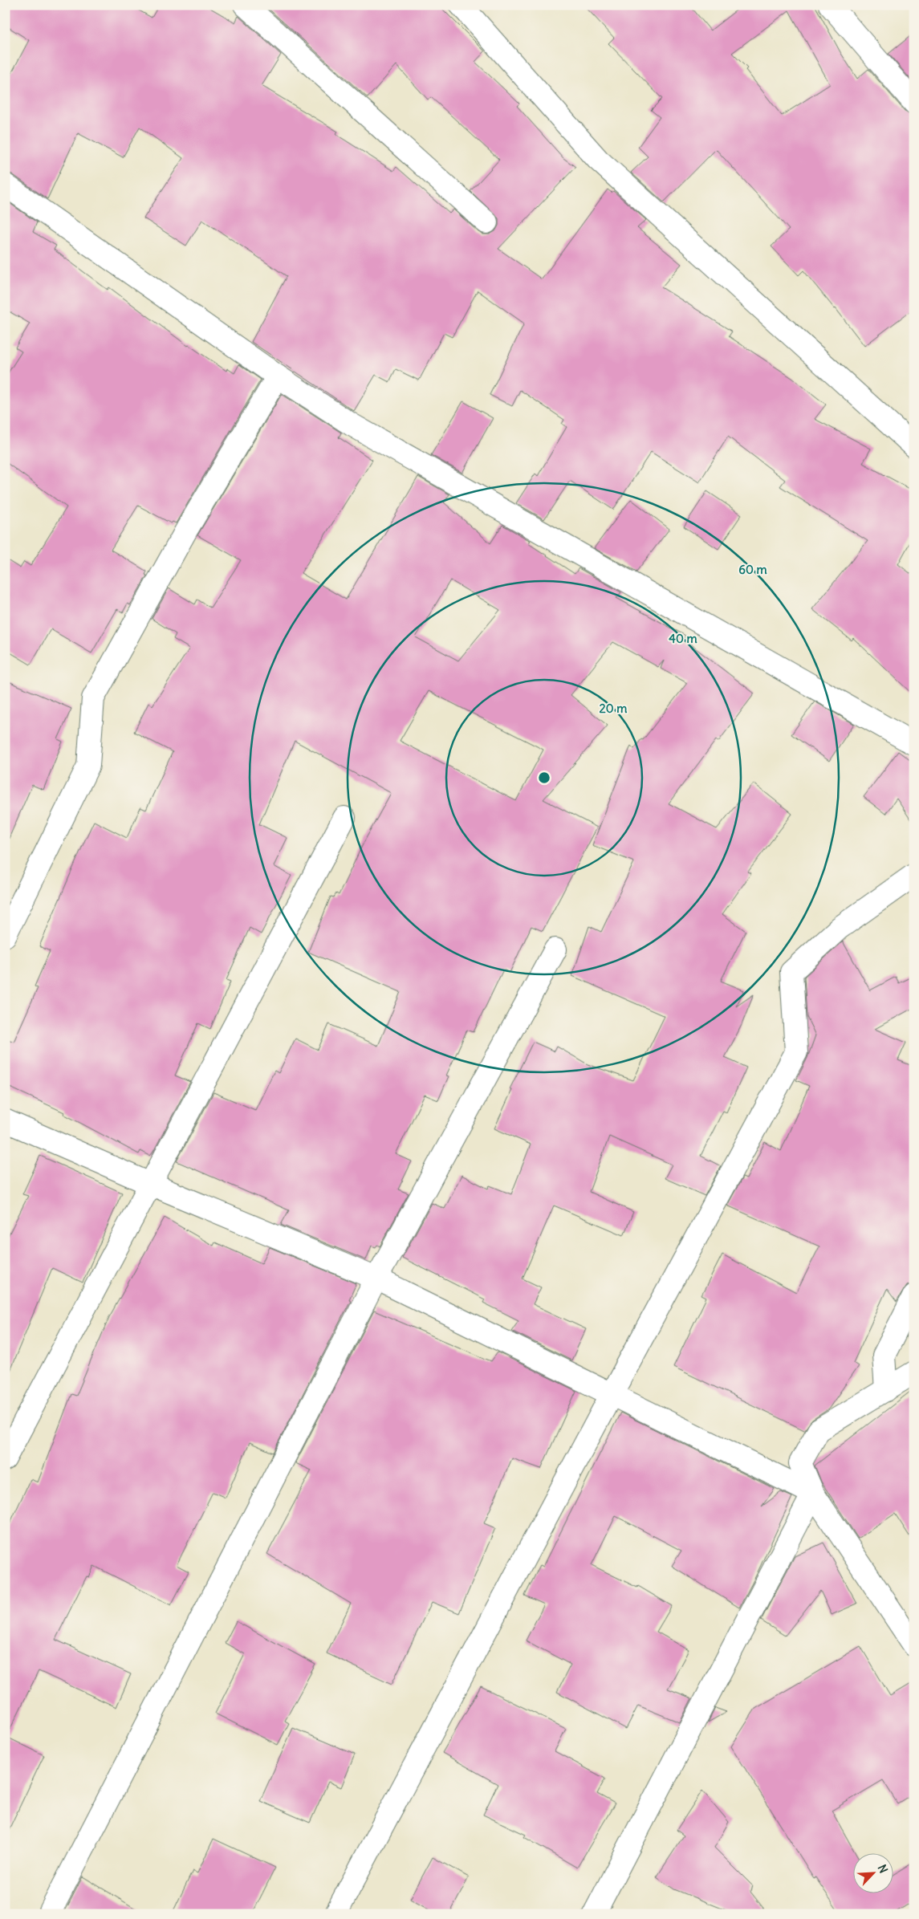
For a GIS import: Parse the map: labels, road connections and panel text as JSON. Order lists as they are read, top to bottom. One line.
{"north":"top right","rings":["60 m","40 m","20 m"]}
